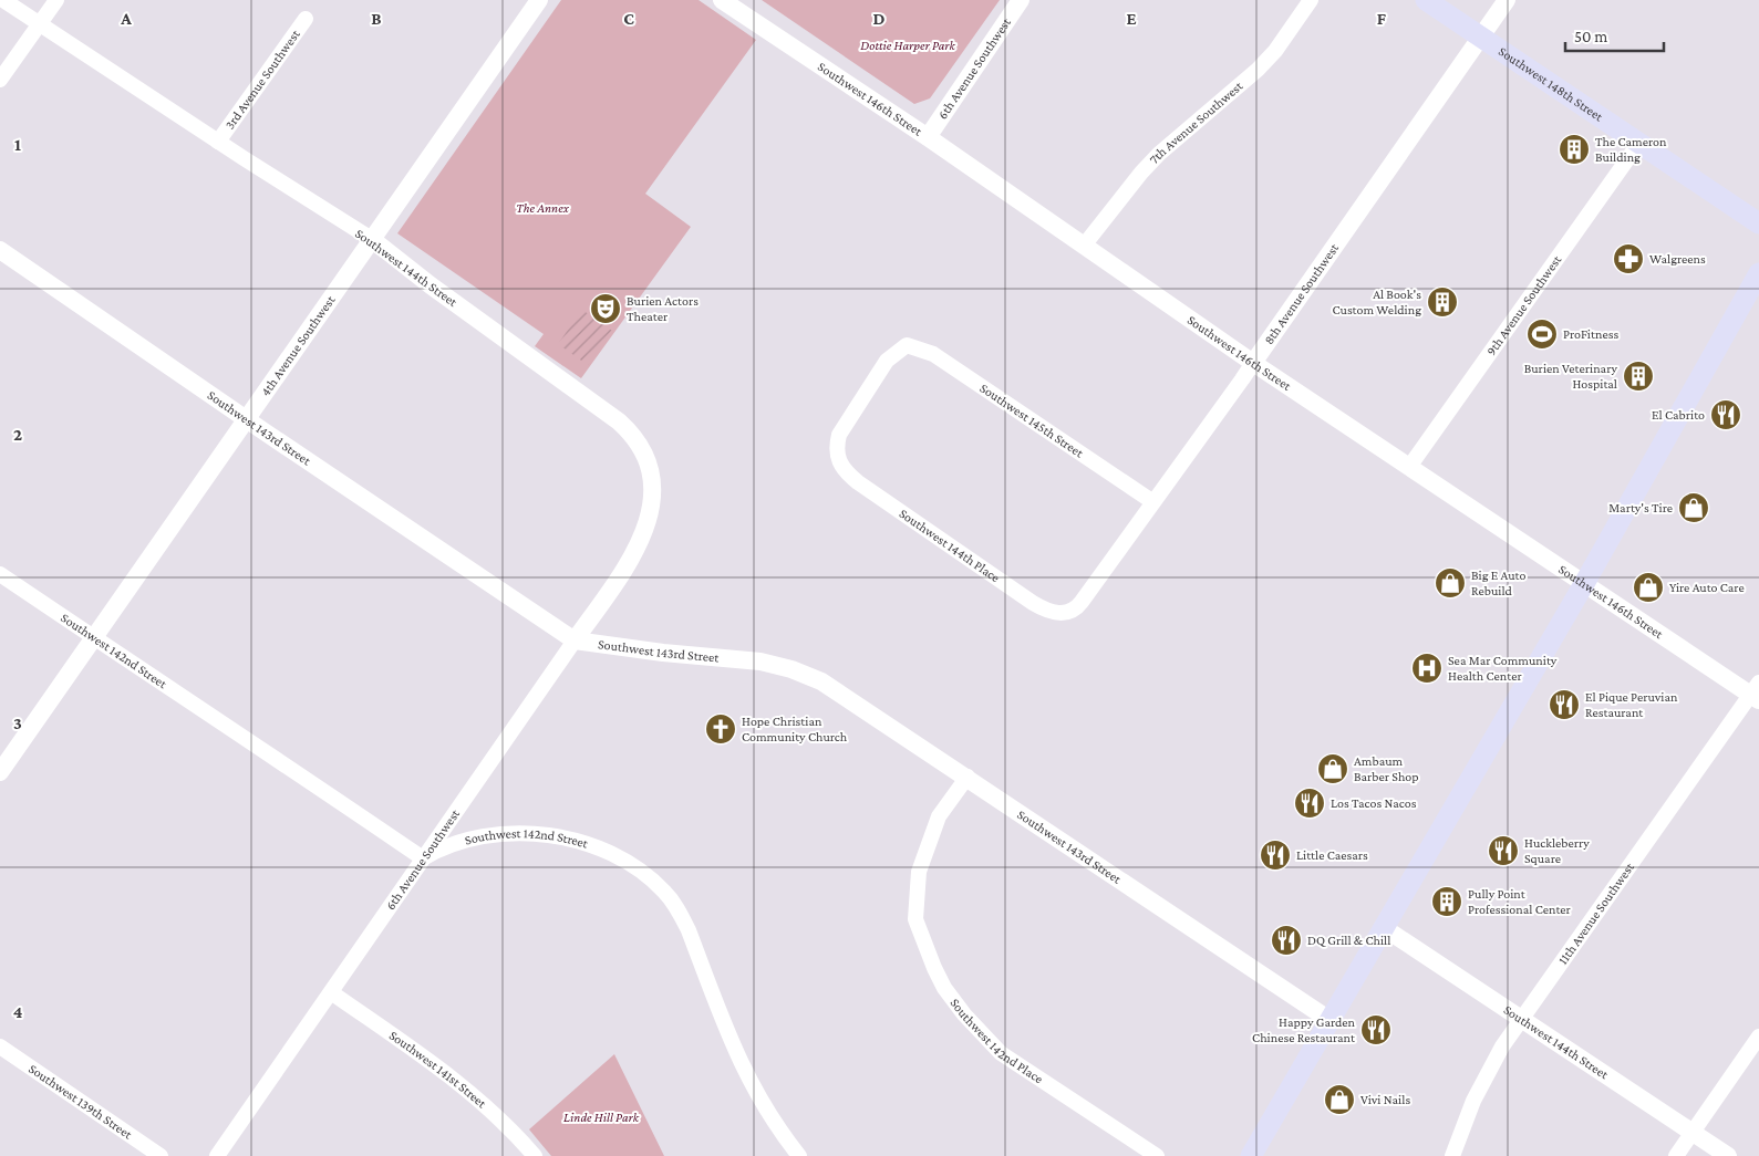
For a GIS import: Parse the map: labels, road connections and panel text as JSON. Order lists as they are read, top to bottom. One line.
{"streets":{"main road":["Southwest 148th Street"],"street":["6th Avenue Southwest","3rd Avenue Southwest","Southwest 146th Street","7th Avenue Southwest","Southwest 144th Street","8th Avenue Southwest","9th Avenue Southwest","4th Avenue Southwest","Southwest 145th Street","Southwest 143rd Street","Southwest 144th Place","Southwest 142nd Street","11th Avenue Southwest","Southwest 142nd Place","Southwest 141st Street","Southwest 139th Street"]},"crossings":[["6th Avenue Southwest","Southwest 146th Street"],["6th Avenue Southwest","Southwest 144th Street"],["6th Avenue Southwest","Southwest 143rd Street"],["6th Avenue Southwest","Southwest 142nd Street"],["6th Avenue Southwest","Southwest 141st Street"],["3rd Avenue Southwest","Southwest 144th Street"],["Southwest 148th Street","8th Avenue Southwest"],["Southwest 148th Street","9th Avenue Southwest"],["Southwest 146th Street","7th Avenue Southwest"],["Southwest 146th Street","8th Avenue Southwest"],["Southwest 146th Street","9th Avenue Southwest"],["Southwest 146th Street","11th Avenue Southwest"],["Southwest 144th Street","4th Avenue Southwest"],["Southwest 144th Street","11th Avenue Southwest"],["8th Avenue Southwest","Southwest 145th Street"],["8th Avenue Southwest","Southwest 144th Place"],["4th Avenue Southwest","Southwest 143rd Street"],["4th Avenue Southwest","Southwest 142nd Street"],["Southwest 145th Street","Southwest 144th Place"],["Southwest 143rd Street","Southwest 142nd Place"]],"parks":["Dottie Harper Park","The Annex","Linde Hill Park"],"places":{"building":["The Cameron Building","Al Book's Custom Welding","Burien Veterinary Hospital","Pully Point Professional Center"],"pharmacy":["Walgreens"],"theatre":["Burien Actors Theater"],"sports":["ProFitness"],"restaurant":["El Cabrito","El Pique Peruvian Restaurant","Los Tacos Nacos","Huckleberry Square","Little Caesars","DQ Grill & Chill","Happy Garden Chinese Restaurant"],"shop":["Marty's Tire","Big E Auto Rebuild","Yire Auto Care","Ambaum Barber Shop","Vivi Nails"],"hospital":["Sea Mar Community Health Center"],"church":["Hope Christian Community Church"]},"scale_bar":"50 m","grid":{"columns":["A","B","C","D","E","F"],"rows":["1","2","3","4"]}}
